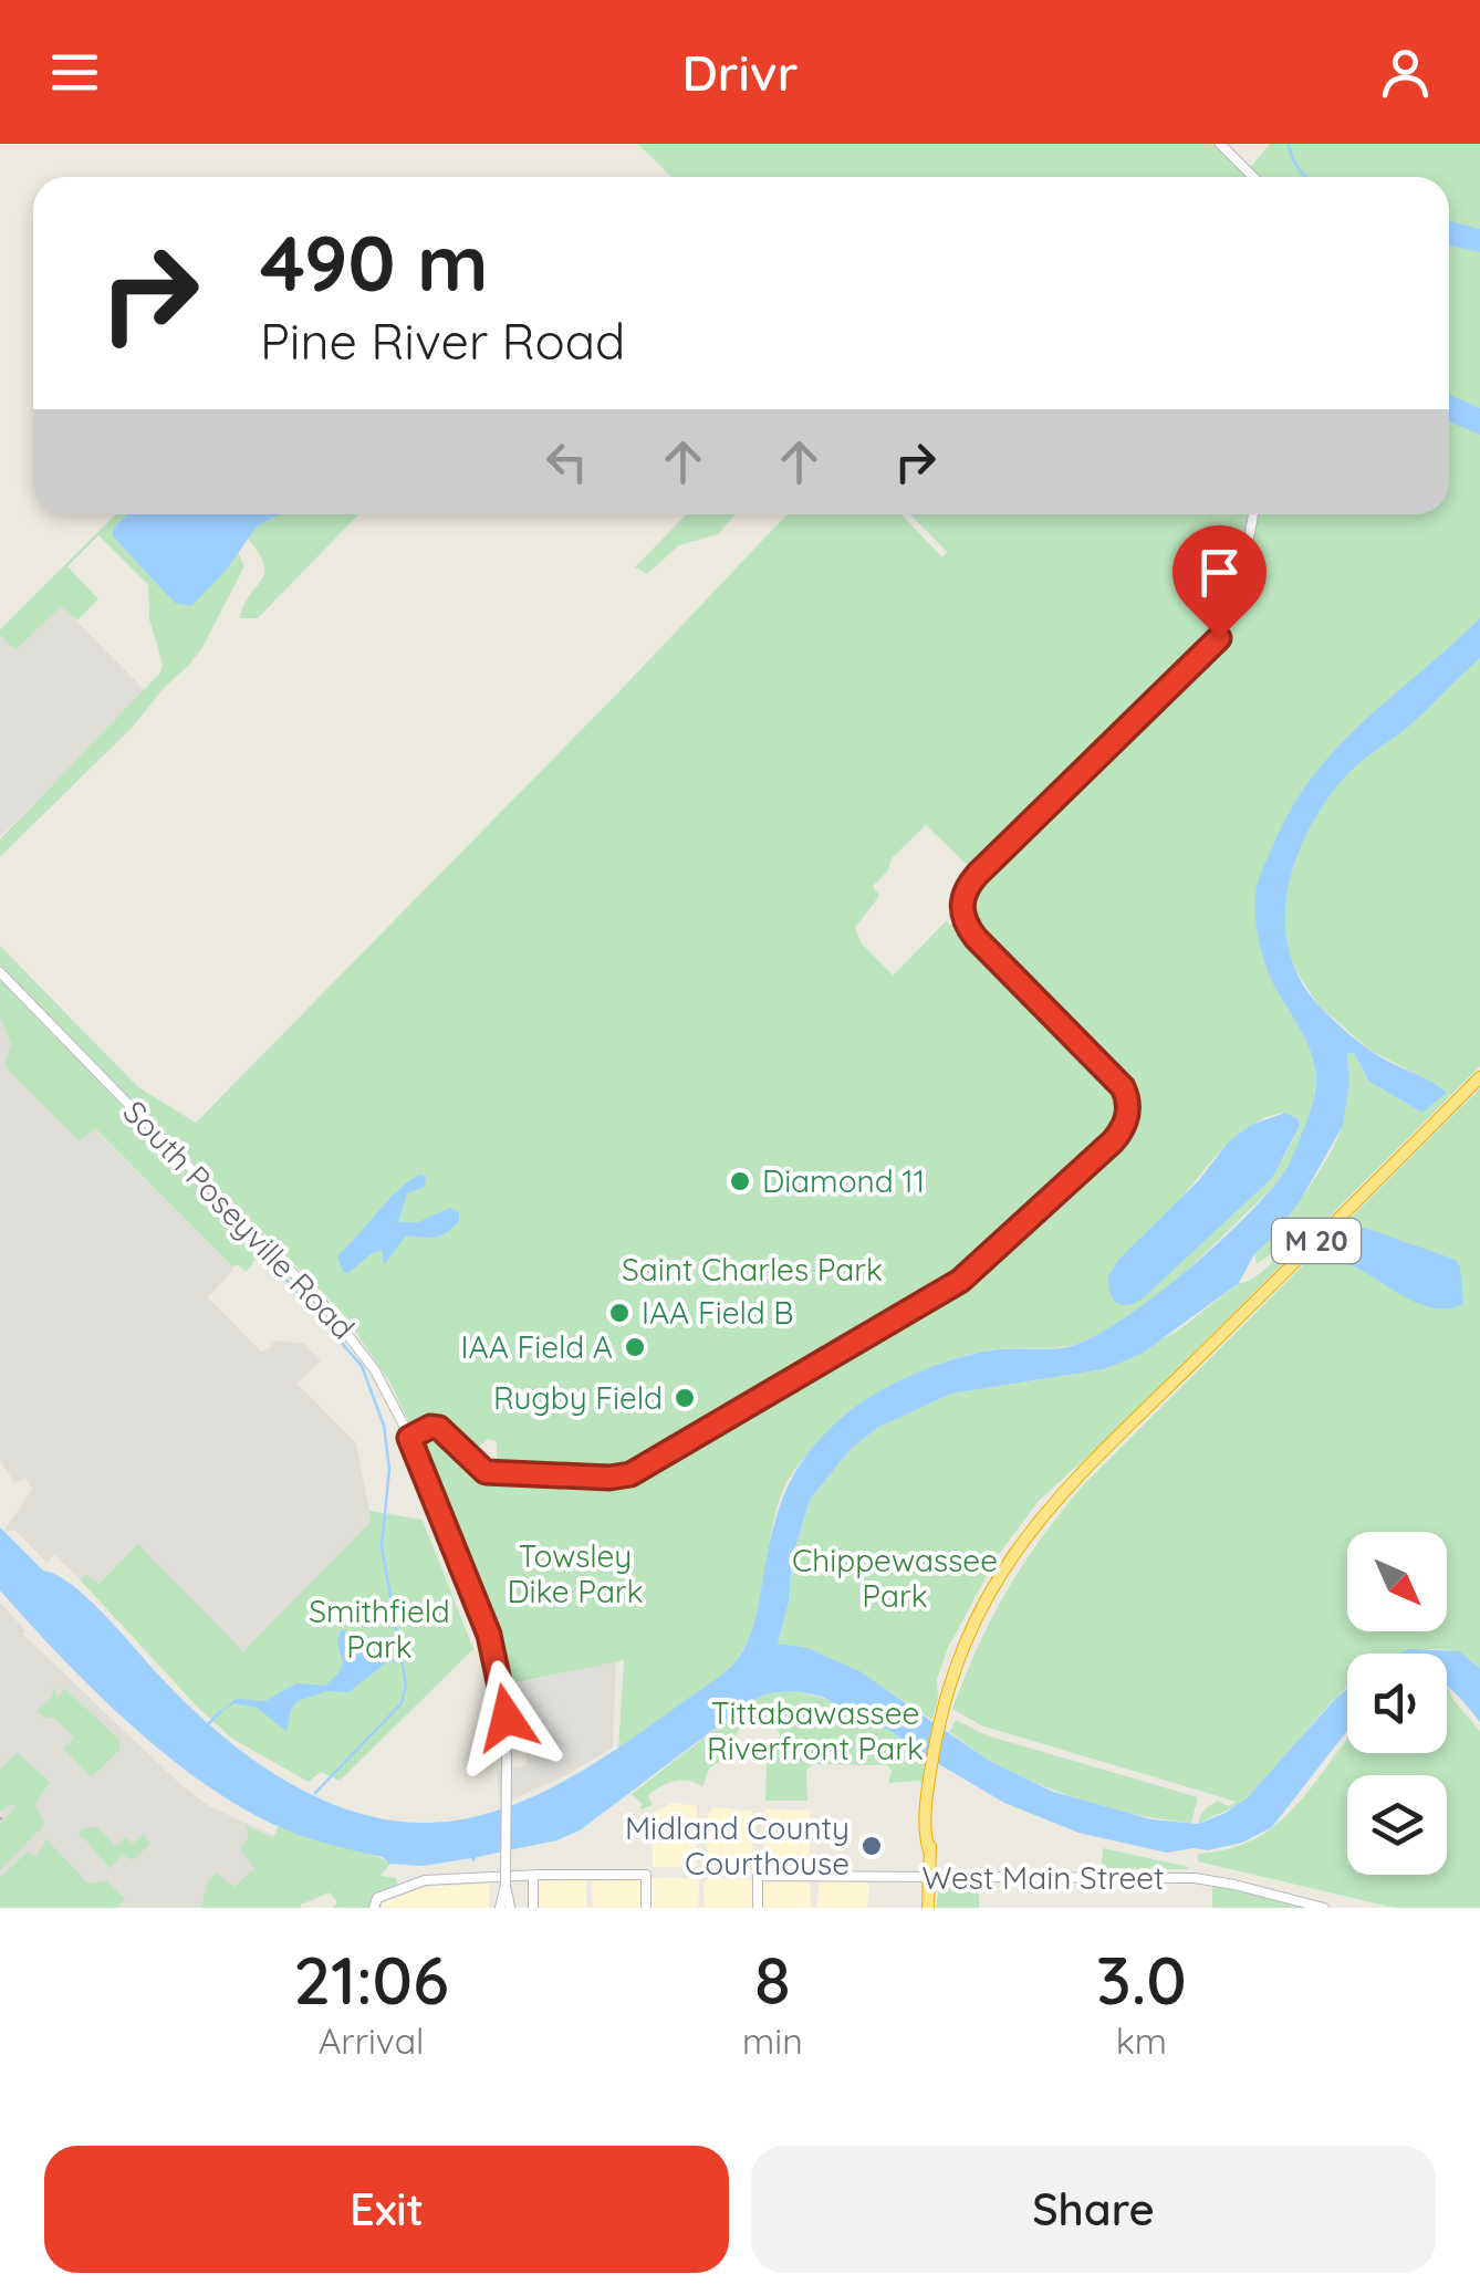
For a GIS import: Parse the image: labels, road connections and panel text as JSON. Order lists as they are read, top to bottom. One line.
{"streets":{"highway":["M 20"],"street":["South Poseyville Road","West Main Street"]},"crossings":[["M 20","West Main Street"]],"parks":["Saint Charles Park","Towsley Dike Park","Chippewassee Park","Smithfield Park","Tittabawassee Riverfront Park"],"places":["Diamond 11","IAA Field B","IAA Field A","Rugby Field","Midland County Courthouse"],"north":"bottom right","page":{"header":"Drivr","turn":["490 m","Pine River Road"],"eta":["21:06","Arrival","8","min","3.0","km"],"buttons":["Exit","Share"]}}
